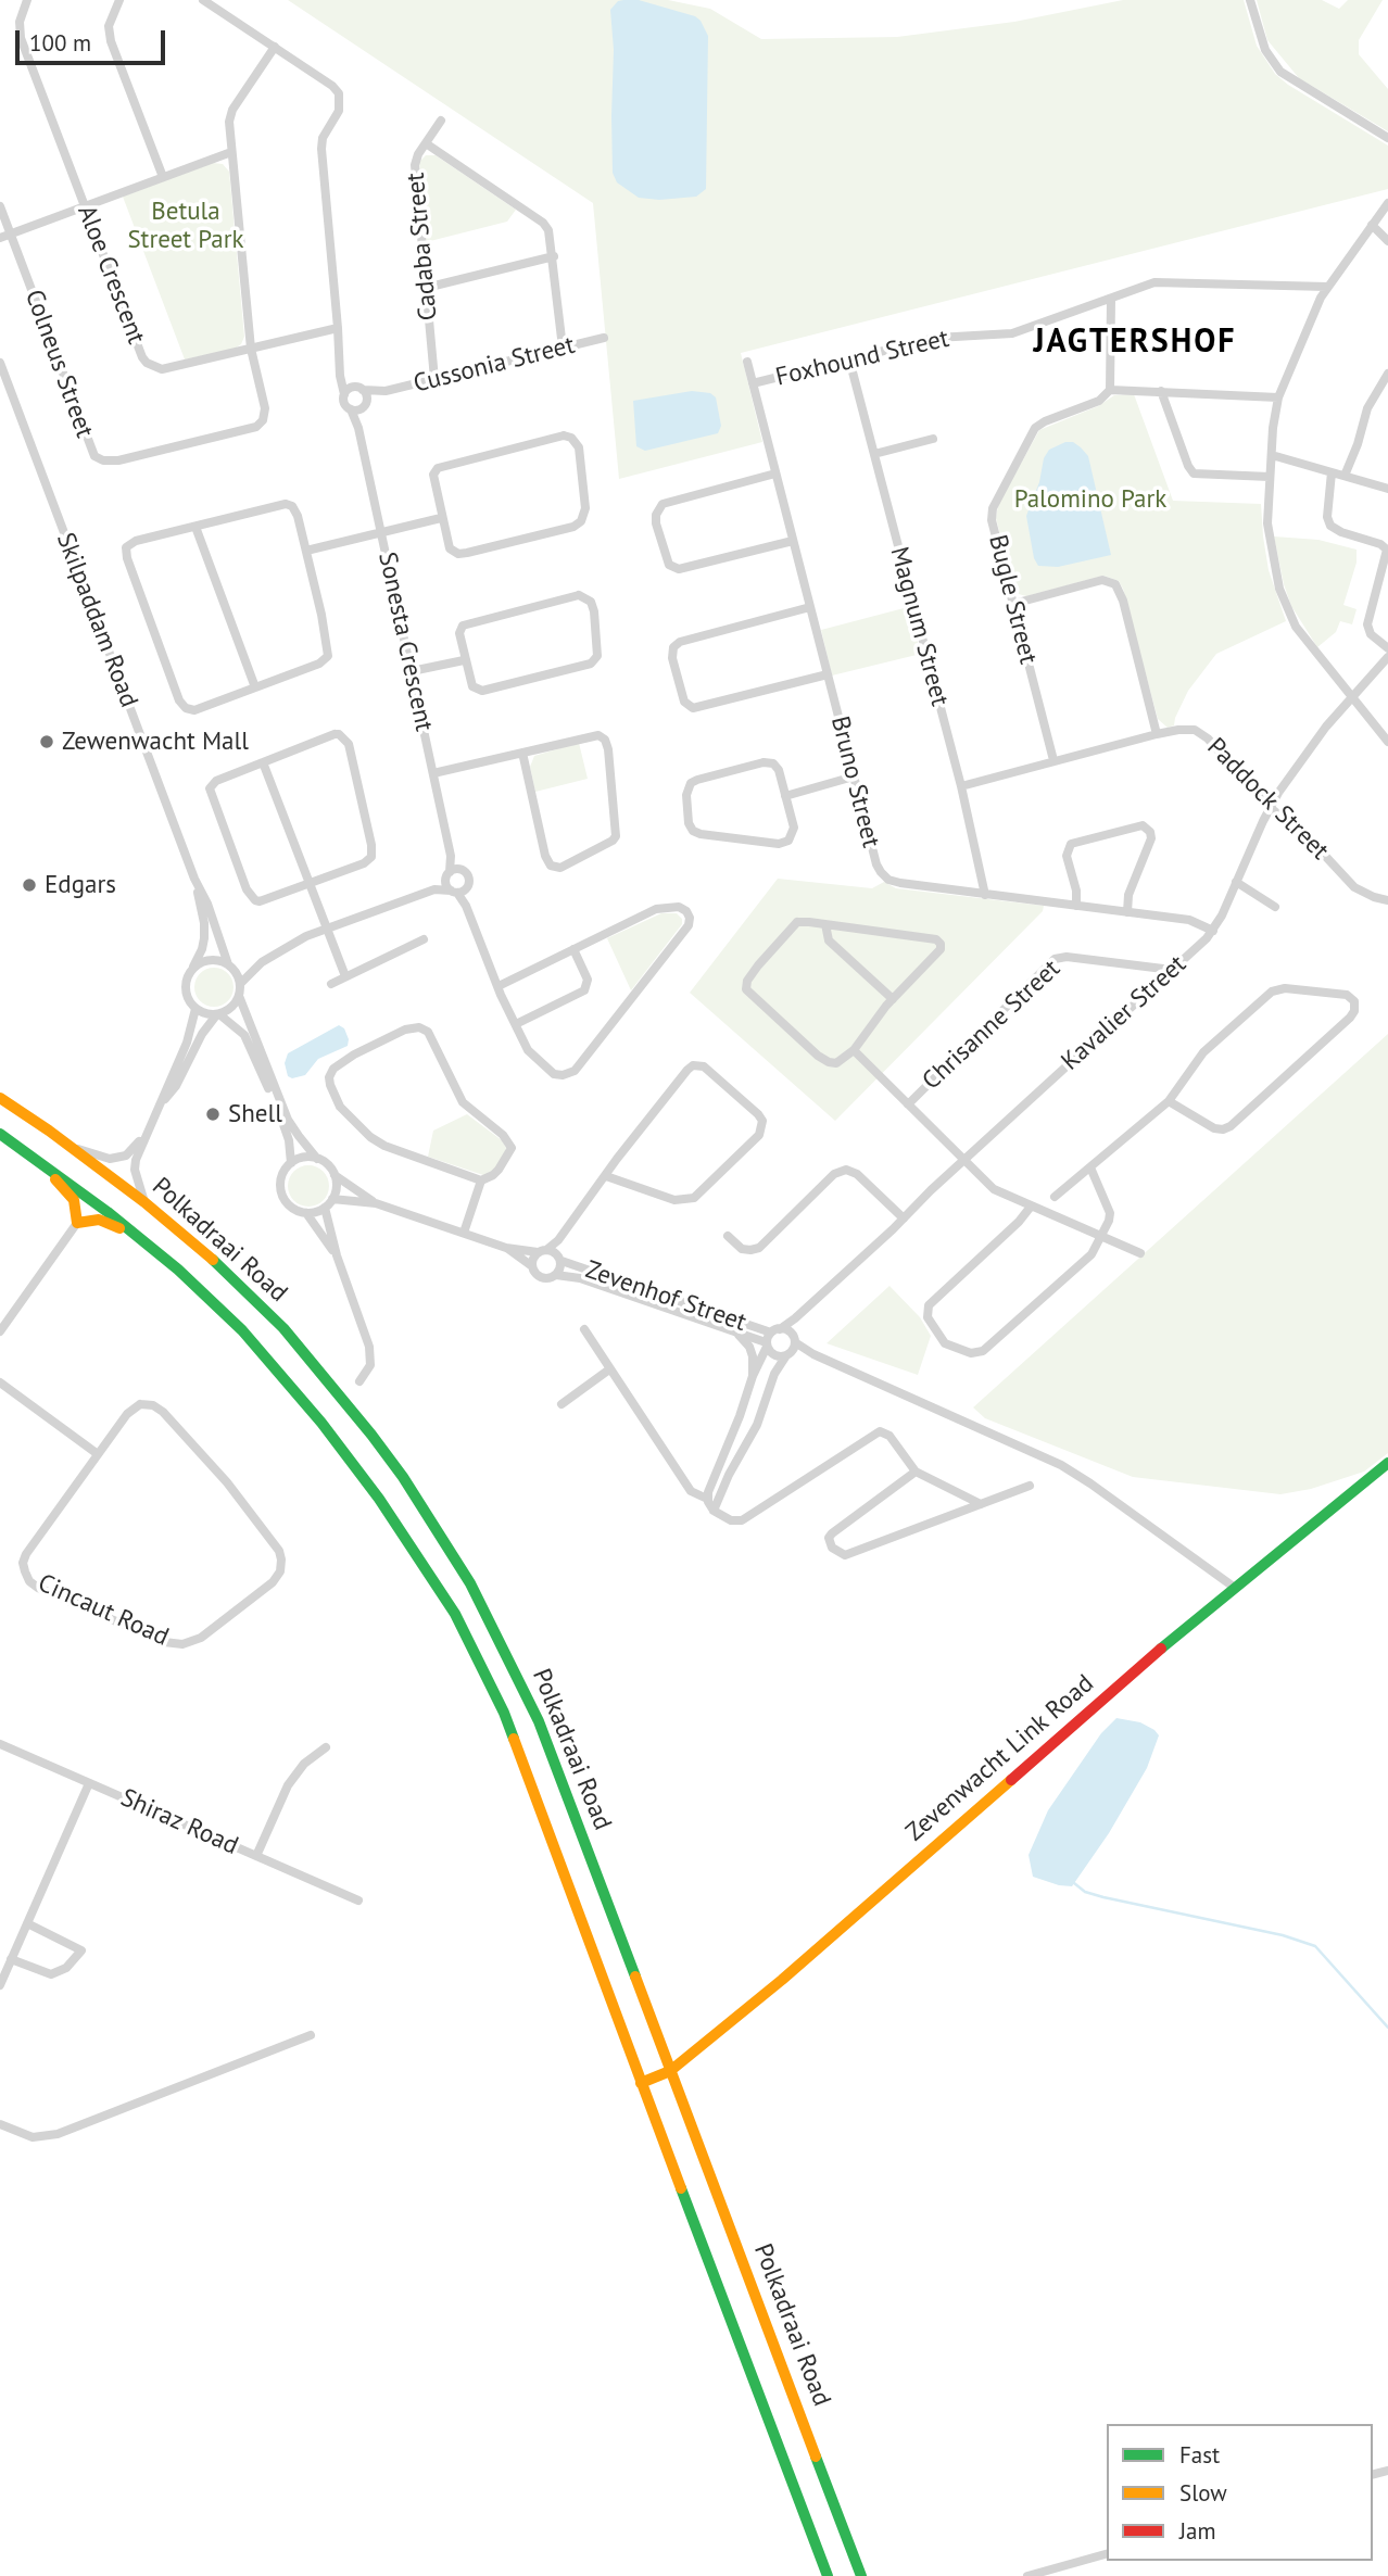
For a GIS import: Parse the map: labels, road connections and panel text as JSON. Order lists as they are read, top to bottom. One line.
{"streets":{"main road":["Polkadraai Road","Zevenwacht Link Road"],"street":["Cadaba Street","Aloe Crescent","Foxhound Street","Colneus Street","Cussonia Street","Bugle Street","Skilpaddam Road","Magnum Street","Sonesta Crescent","Bruno Street","Paddock Street","Kavalier Street","Chrisanne Street","Zevenhof Street","Cincaut Road","Shiraz Road"]},"crossings":[["Cadaba Street","Cussonia Street"],["Aloe Crescent","Colneus Street"],["Foxhound Street","Magnum Street"],["Foxhound Street","Bruno Street"],["Cussonia Street","Sonesta Crescent"],["Bugle Street","Paddock Street"],["Magnum Street","Bruno Street"],["Magnum Street","Paddock Street"],["Bruno Street","Kavalier Street"],["Paddock Street","Kavalier Street"],["Kavalier Street","Chrisanne Street"],["Kavalier Street","Zevenhof Street"],["Polkadraai Road","Zevenwacht Link Road"],["Zevenhof Street","Zevenwacht Link Road"]],"districts":["JAGTERSHOF"],"parks":["Betula Street Park","Palomino Park"],"places":["Zewenwacht Mall","Edgars","Shell"],"legend":["Fast","Slow","Jam"],"scale_bar":"100 m"}
